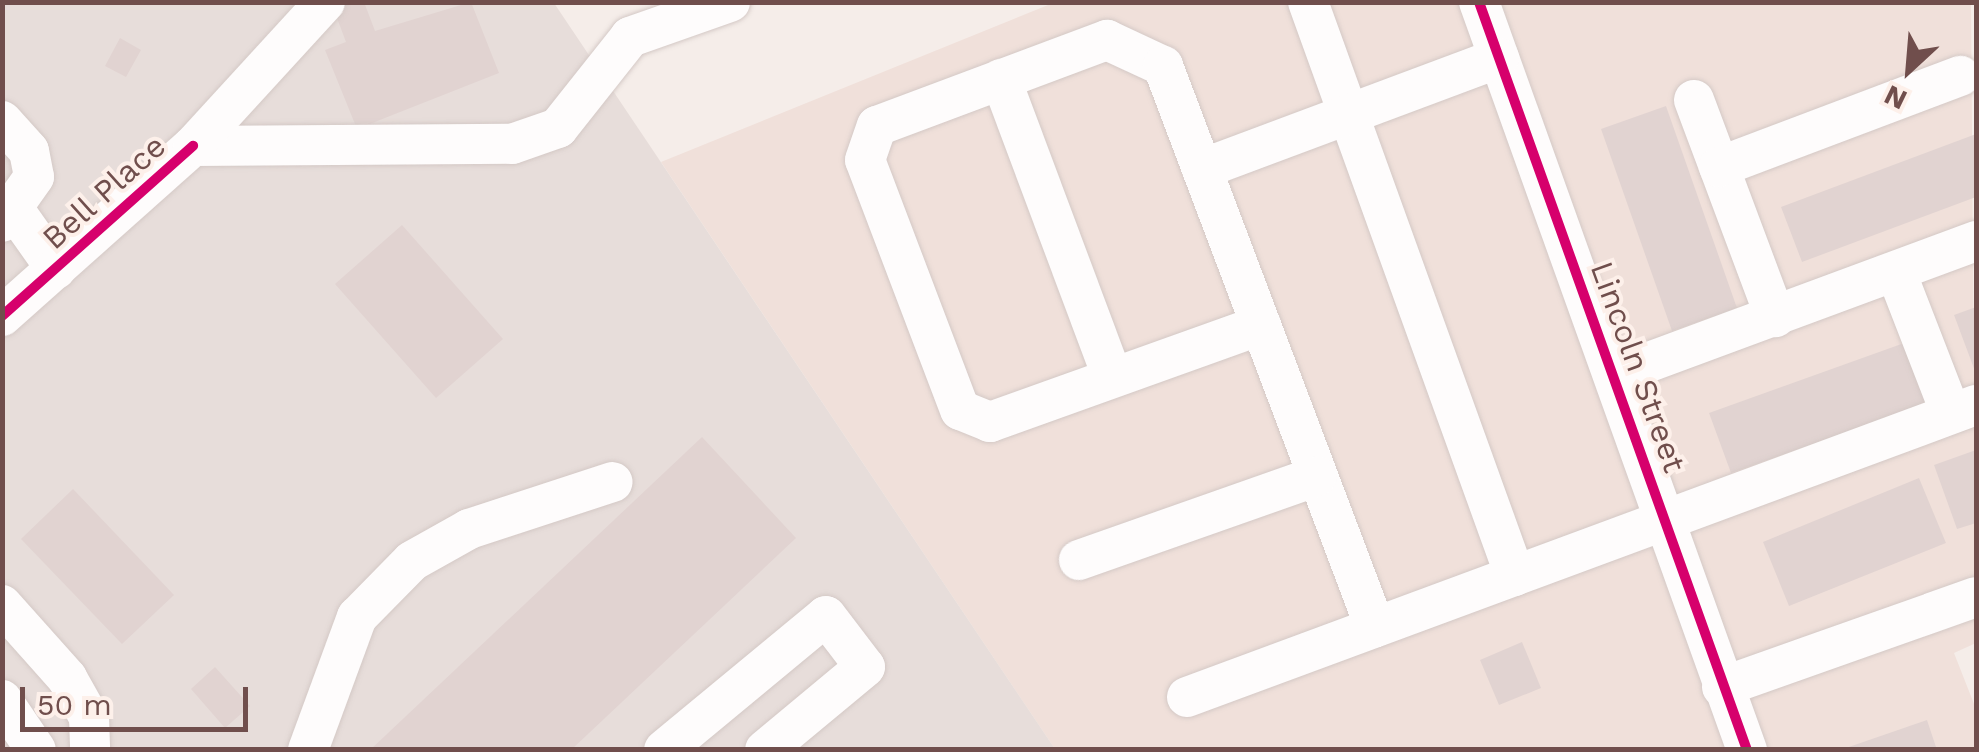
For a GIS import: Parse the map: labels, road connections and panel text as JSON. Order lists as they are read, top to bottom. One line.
{"streets":{"street":["Bell Place","Lincoln Street"]},"scale_bar":"50 m","north":"bottom left"}
